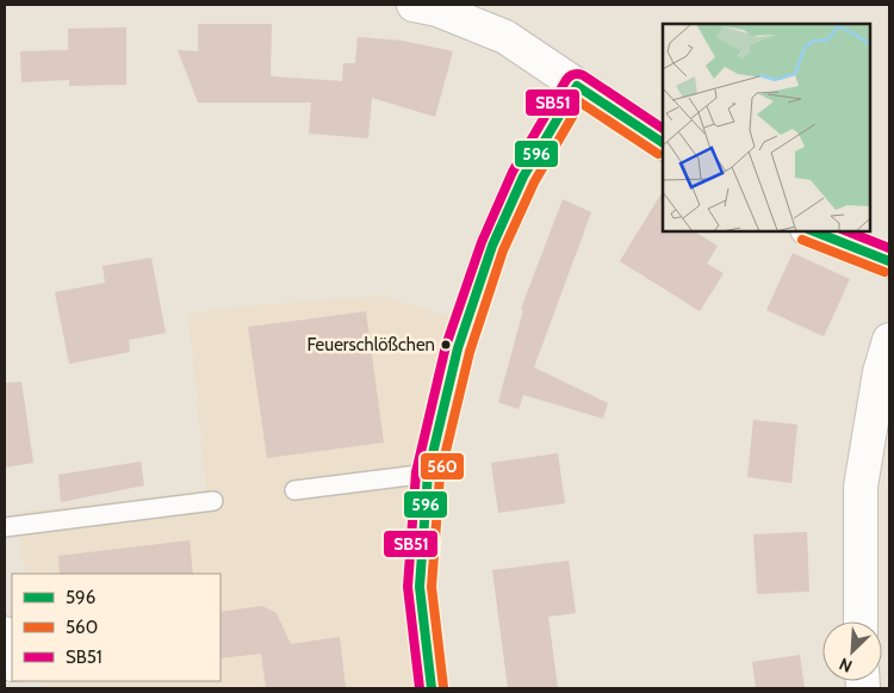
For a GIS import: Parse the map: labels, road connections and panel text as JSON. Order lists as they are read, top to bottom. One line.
{"places":["Feuerschlößchen"],"lines":["transit line SB51","transit line 596","transit line 560"],"legend":["596","560","SB51"],"north":"bottom left"}
